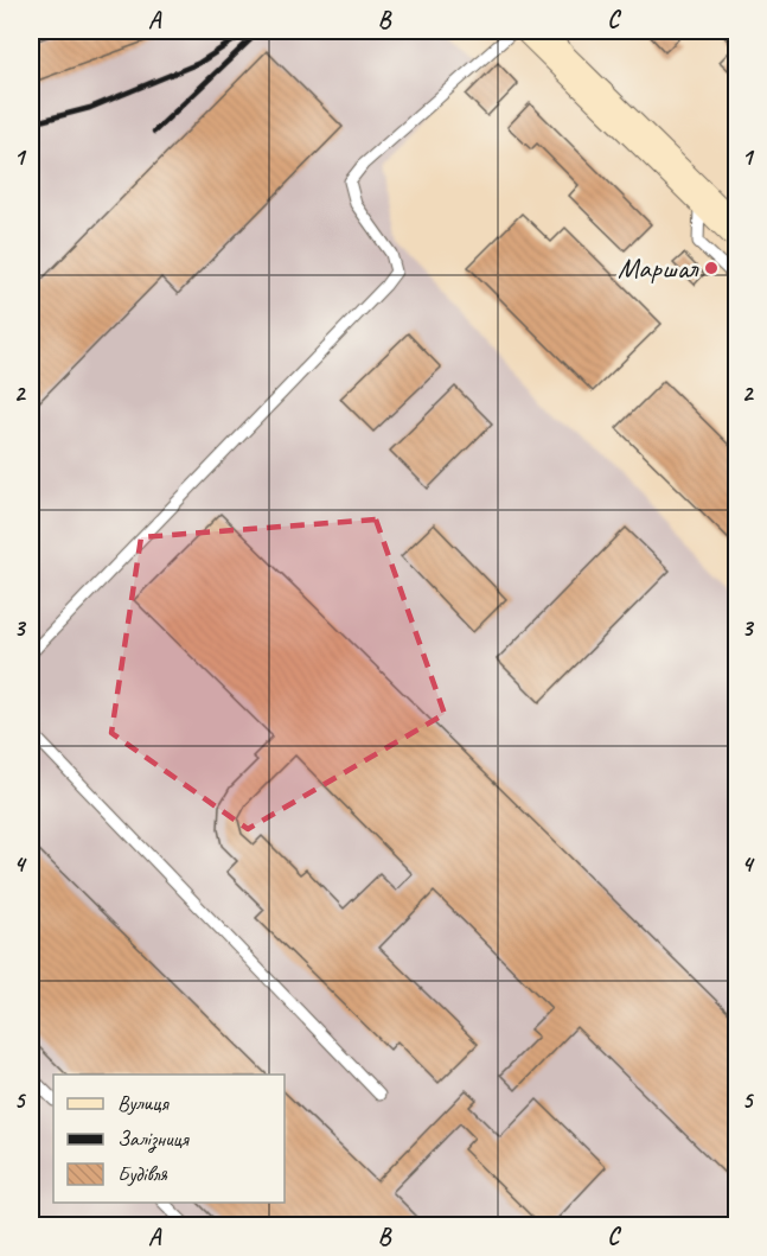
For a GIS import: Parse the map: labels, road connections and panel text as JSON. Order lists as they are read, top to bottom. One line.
{"places":["Маршал"],"legend":["Вулиця","Залізниця","Будівля"],"grid":{"columns":["A","B","C"],"rows":["1","2","3","4","5"]}}
